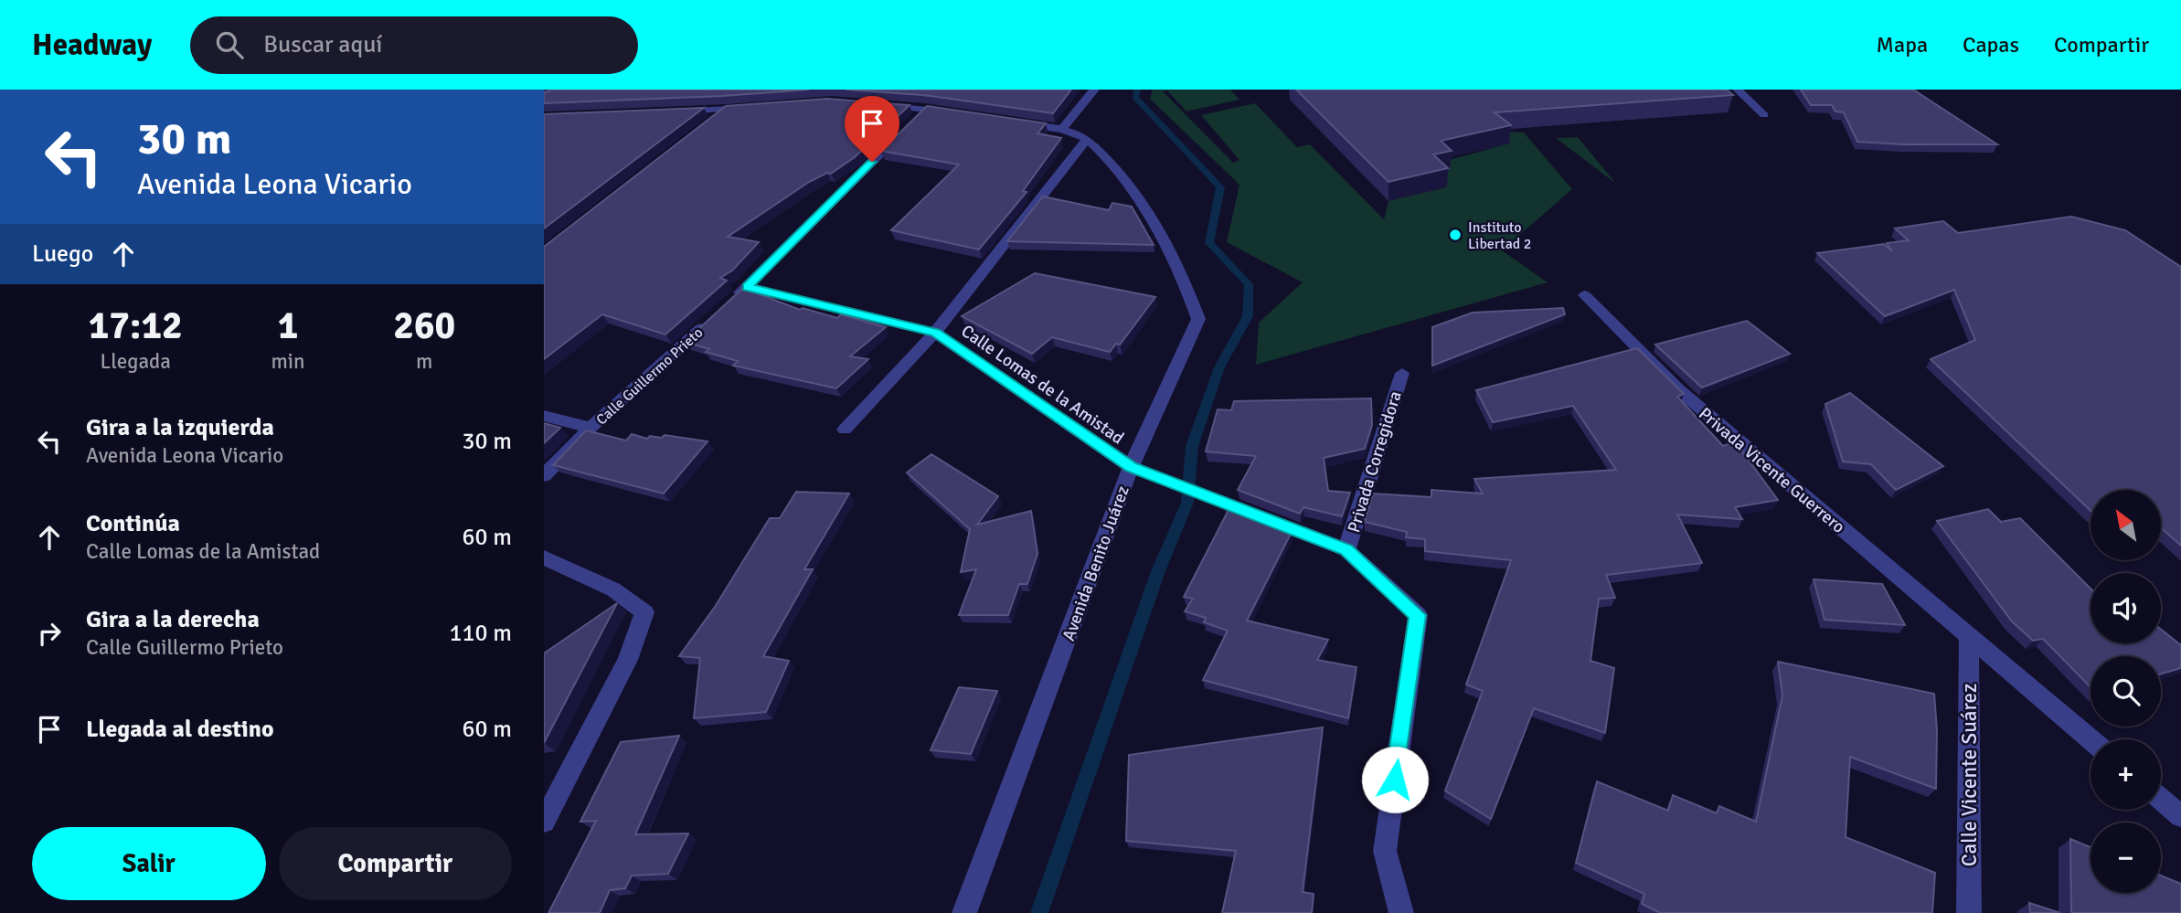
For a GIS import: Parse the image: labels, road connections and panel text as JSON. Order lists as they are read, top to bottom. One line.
{"streets":{"street":["Calle Guillermo Prieto","Calle Lomas de la Amistad","Privada Corregidora","Privada Vicente Guerrero","Avenida Benito Juárez","Calle Vicente Suárez"]},"crossings":[["Calle Lomas de la Amistad","Privada Corregidora"],["Calle Lomas de la Amistad","Avenida Benito Juárez"],["Privada Vicente Guerrero","Calle Vicente Suárez"]],"places":["Instituto Libertad 2"],"north":"top left","page":{"header":"Headway","search":"Buscar aquí","nav":["Mapa","Capas","Compartir"],"turn":["30 m","Avenida Leona Vicario"],"then":"Luego","eta":["17:12","Llegada","1","min","260","m"],"list":[{"name":"Gira a la izquierda","note":"Avenida Leona Vicario","value":"30 m"},{"name":"Continúa","note":"Calle Lomas de la Amistad","value":"60 m"},{"name":"Gira a la derecha","note":"Calle Guillermo Prieto","value":"110 m"},{"name":"Llegada al destino","value":"60 m"}],"map_buttons":["+","−"],"buttons":["Salir","Compartir"]}}
